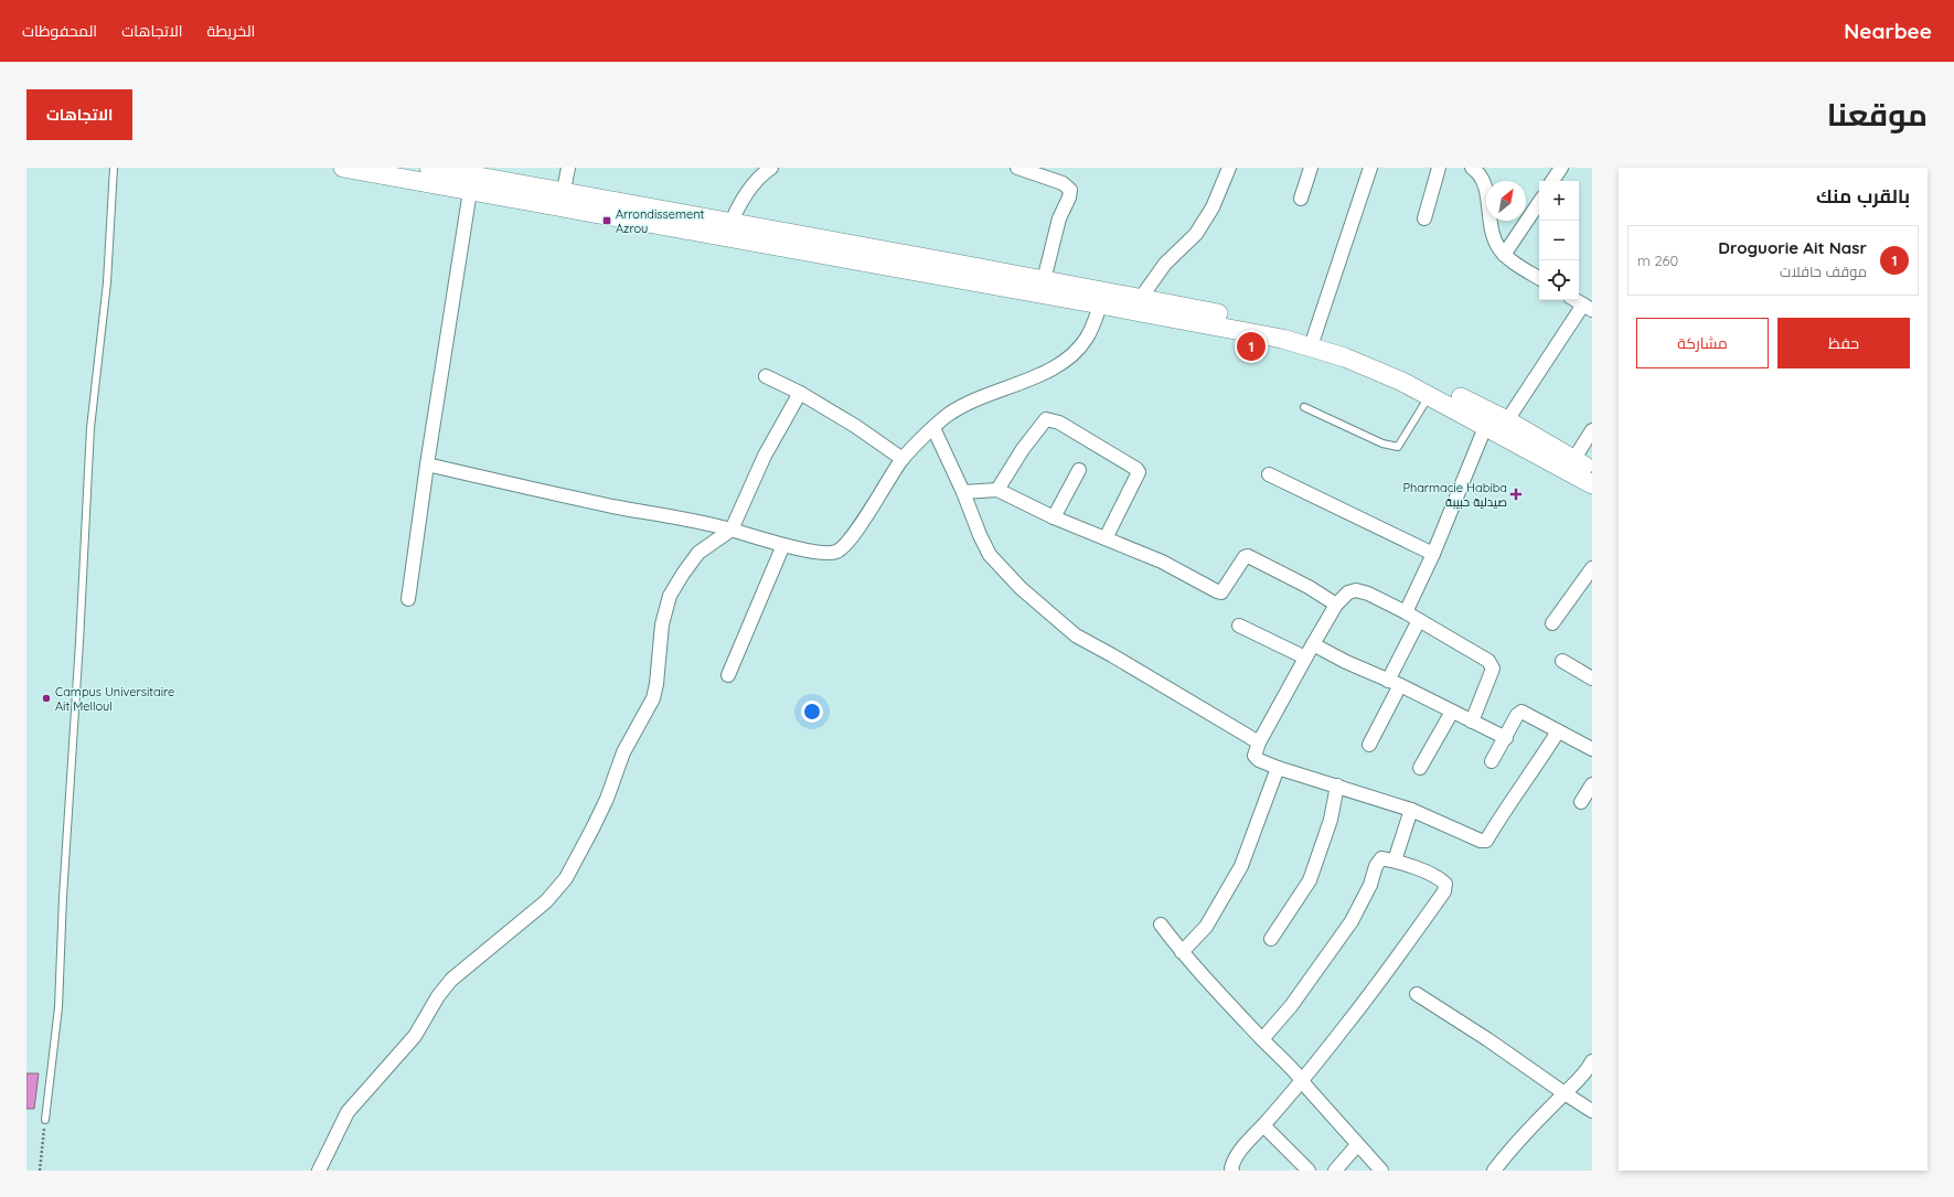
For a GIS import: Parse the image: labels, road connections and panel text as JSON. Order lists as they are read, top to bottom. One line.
{"places":{"transit":["Arrondissement Azrou"],"health":["Pharmacie Habiba صيدلية حبيبة"],"other":["Campus Universitaire Ait Melloul"]},"north":"top right","page":{"header":"Nearbee","nav":["الخريطة","الاتجاهات","المحفوظات"],"title":"موقعنا","buttons":["الاتجاهات",["حفظ","مشاركة"]],"heading":"بالقرب منك","map_buttons":["+","−"],"list":[{"mark":"1","name":"Droguorie Ait Nasr","note":"موقف حافلات","value":"260 m"}],"pins":"1"}}
